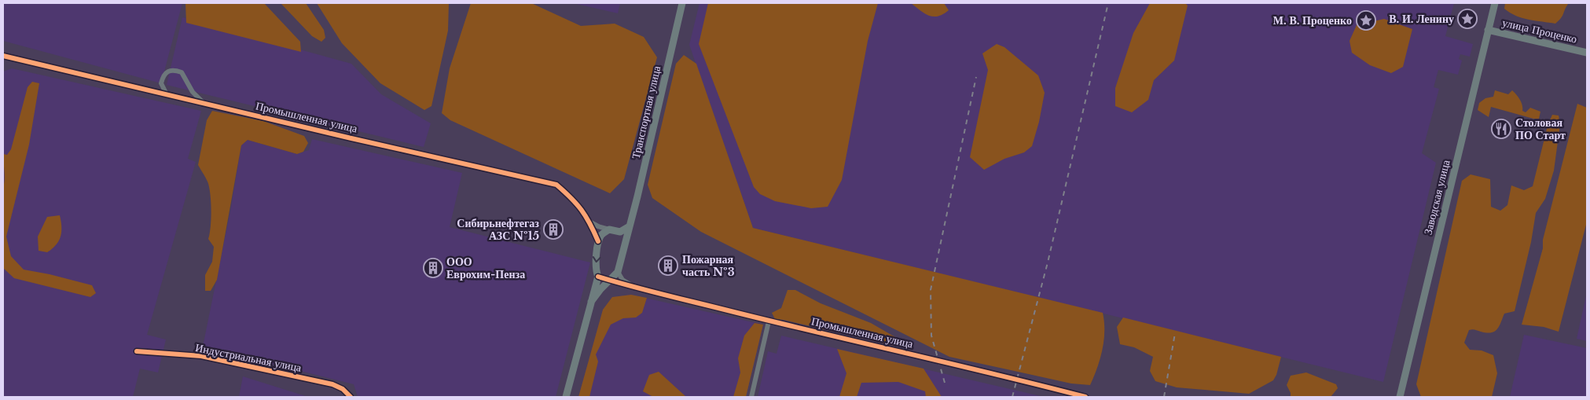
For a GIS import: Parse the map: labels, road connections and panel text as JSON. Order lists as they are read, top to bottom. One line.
{"streets":{"street":["улица Проценко","Транспортная улица","Промышленная улица","Заводская улица","Индустриальная улица"]},"crossings":[["улица Проценко","Заводская улица"]],"places":{"place":["В. И. Ленину","М. В. Проценко"],"restaurant":["Столовая ПО Старт"],"building":["Сибирьнефтегаз АЗС №15","Пожарная часть №3","ООО Еврохим-Пенза"]}}
